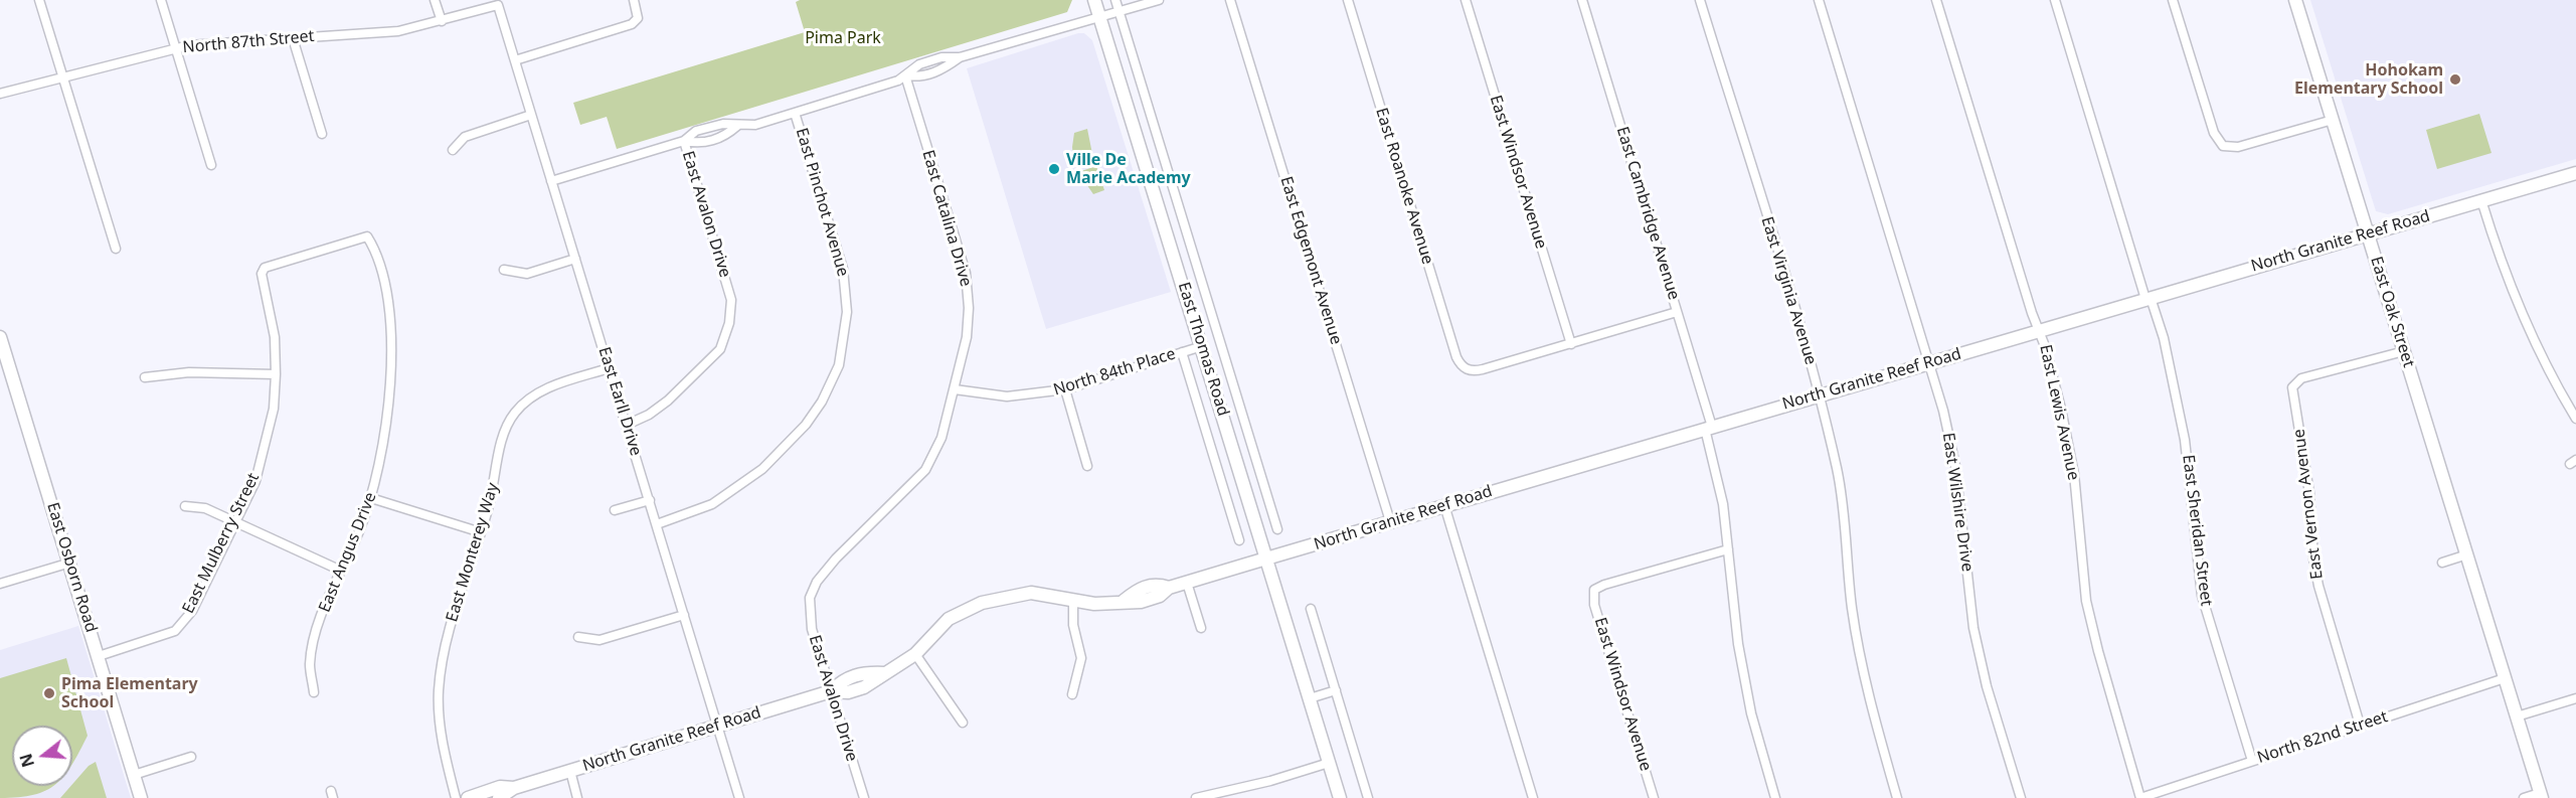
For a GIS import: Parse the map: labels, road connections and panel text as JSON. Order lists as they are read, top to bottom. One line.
{"streets":{"street":["North 87th Street","East Windsor Avenue","East Roanoke Avenue","East Pinchot Avenue","East Cambridge Avenue","East Avalon Drive","East Catalina Drive","North Granite Reef Road","East Edgemont Avenue","East Virginia Avenue","East Oak Street","East Thomas Road","North 84th Place","East Earll Drive","East Lewis Avenue","East Wilshire Drive","East Vernon Avenue","East Sheridan Street","East Mulberry Street","East Angus Drive","East Monterey Way","East Osborn Road","North 82nd Street"]},"crossings":[["North 87th Street","East Earll Drive"],["East Windsor Avenue","East Roanoke Avenue"],["East Windsor Avenue","East Cambridge Avenue"],["East Pinchot Avenue","East Earll Drive"],["East Cambridge Avenue","North Granite Reef Road"],["East Avalon Drive","East Catalina Drive"],["East Avalon Drive","North Granite Reef Road"],["East Avalon Drive","East Earll Drive"],["East Catalina Drive","North 84th Place"],["North Granite Reef Road","East Edgemont Avenue"],["North Granite Reef Road","East Virginia Avenue"],["North Granite Reef Road","East Oak Street"],["North Granite Reef Road","East Thomas Road"],["North Granite Reef Road","East Earll Drive"],["North Granite Reef Road","East Lewis Avenue"],["North Granite Reef Road","East Wilshire Drive"],["North Granite Reef Road","East Sheridan Street"],["East Oak Street","East Vernon Avenue"],["East Oak Street","North 82nd Street"],["East Thomas Road","North 84th Place"],["East Earll Drive","East Monterey Way"],["East Lewis Avenue","North 82nd Street"],["East Vernon Avenue","North 82nd Street"],["East Sheridan Street","North 82nd Street"],["East Mulberry Street","East Angus Drive"],["East Mulberry Street","East Osborn Road"]],"parks":["Pima Park"],"places":["Hohokam Elementary School","Ville De Marie Academy","Pima Elementary School"],"north":"left"}
